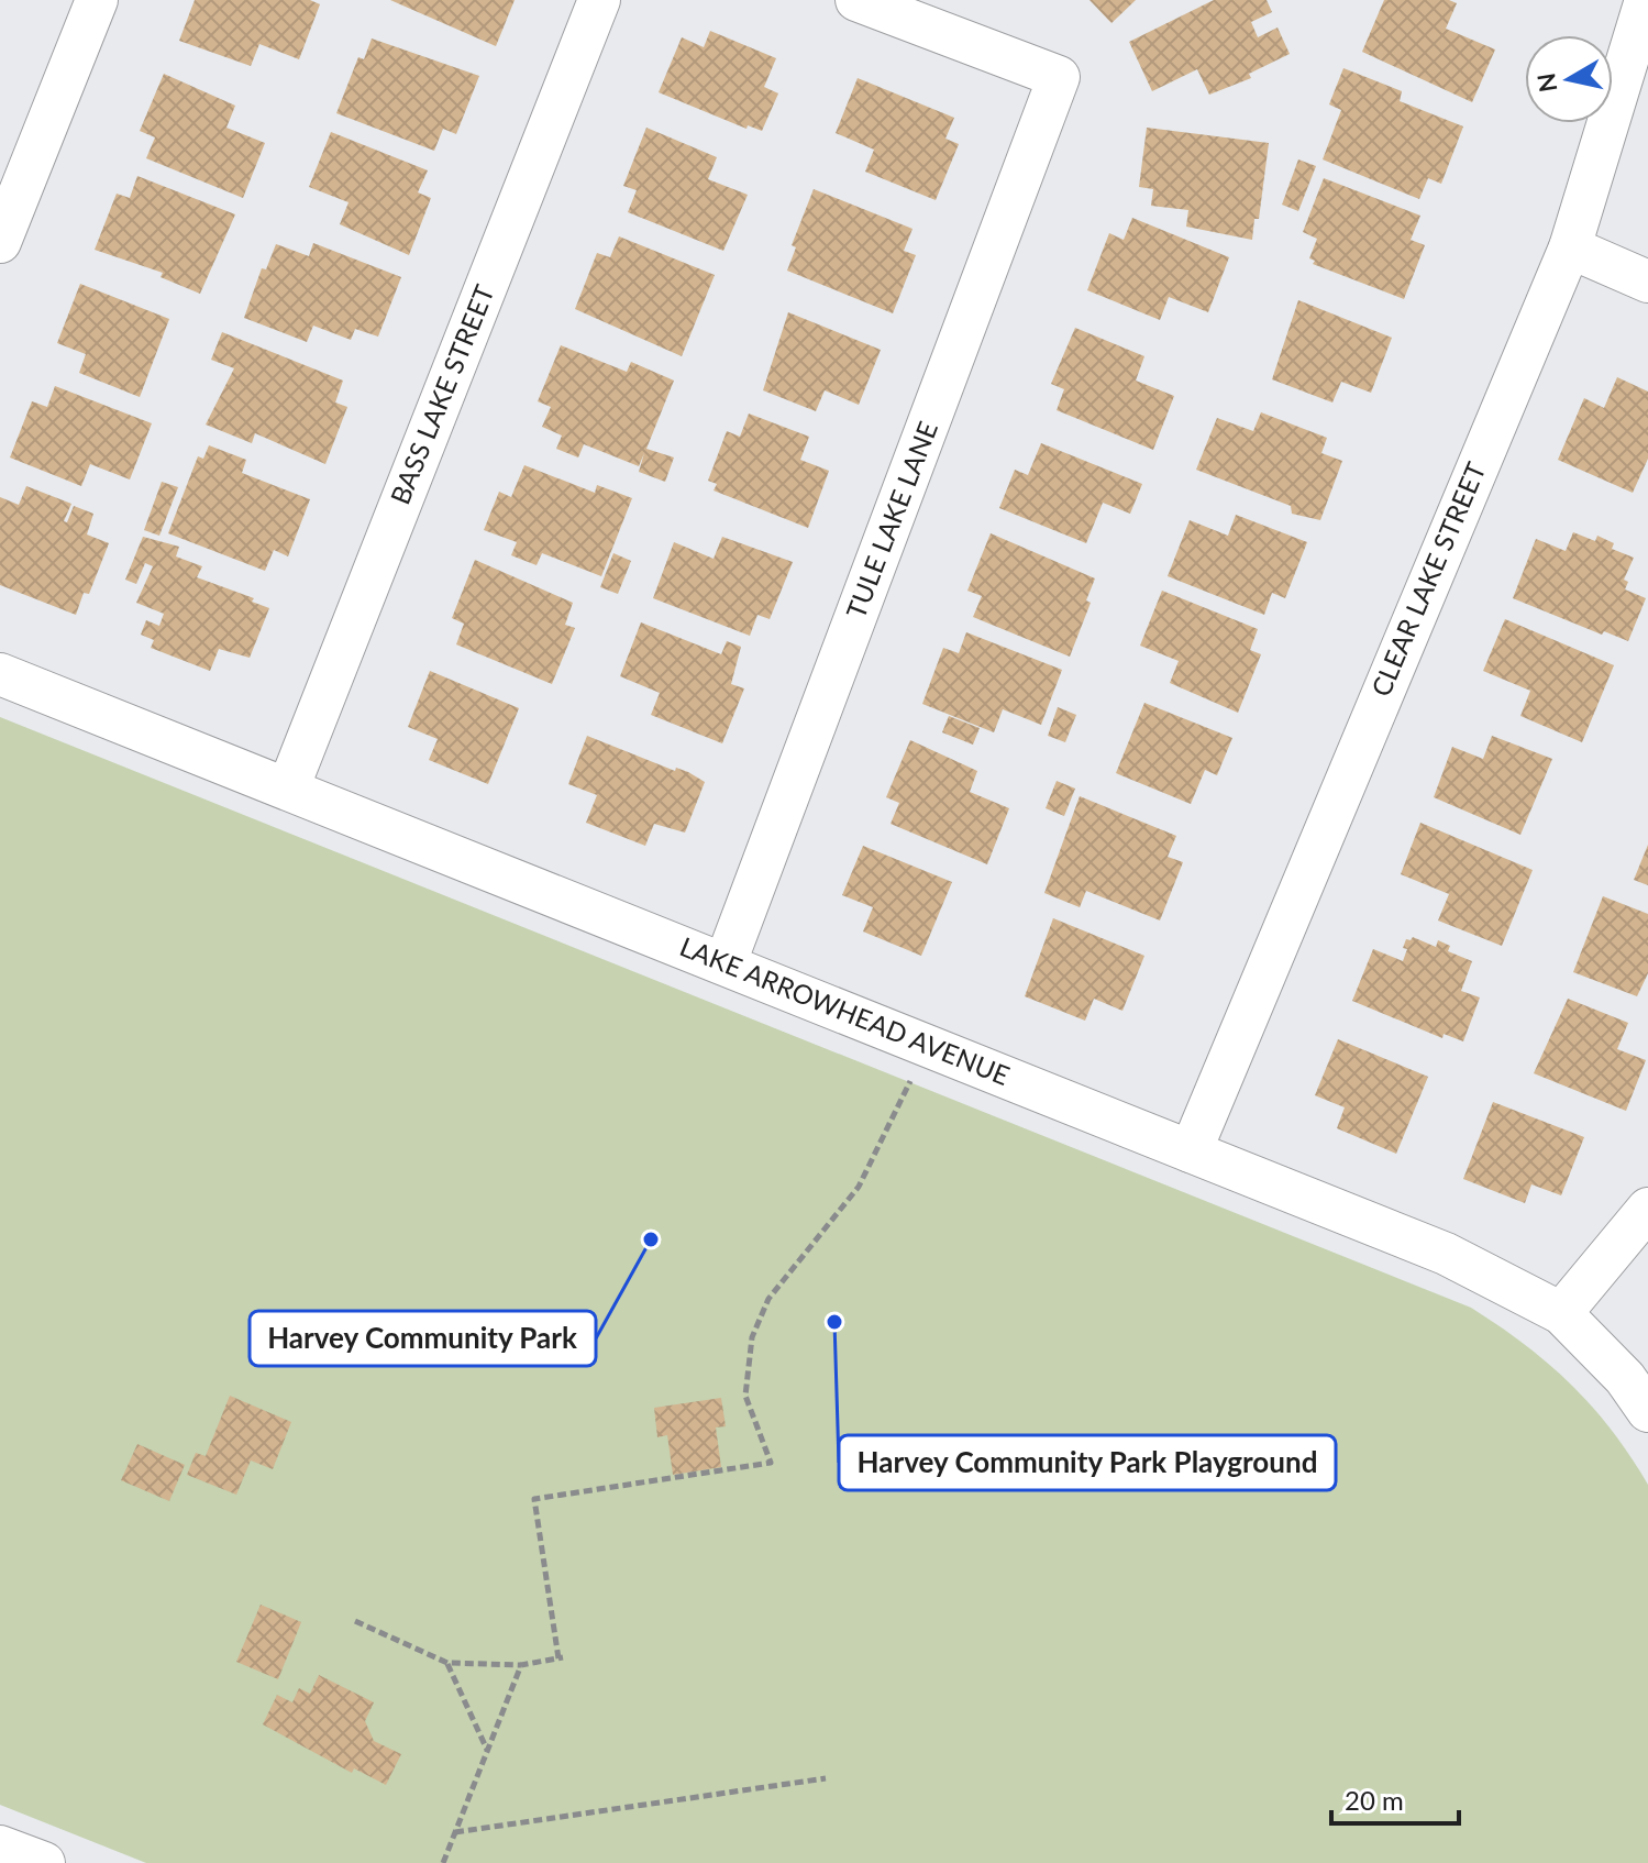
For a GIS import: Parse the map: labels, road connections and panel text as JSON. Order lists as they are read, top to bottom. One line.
{"streets":{"street":["BASS LAKE STREET","TULE LAKE LANE","CLEAR LAKE STREET","LAKE ARROWHEAD AVENUE"]},"crossings":[["BASS LAKE STREET","LAKE ARROWHEAD AVENUE"],["TULE LAKE LANE","LAKE ARROWHEAD AVENUE"],["CLEAR LAKE STREET","LAKE ARROWHEAD AVENUE"]],"places":["Harvey Community Park","Harvey Community Park Playground"],"scale_bar":"20 m","north":"left"}
